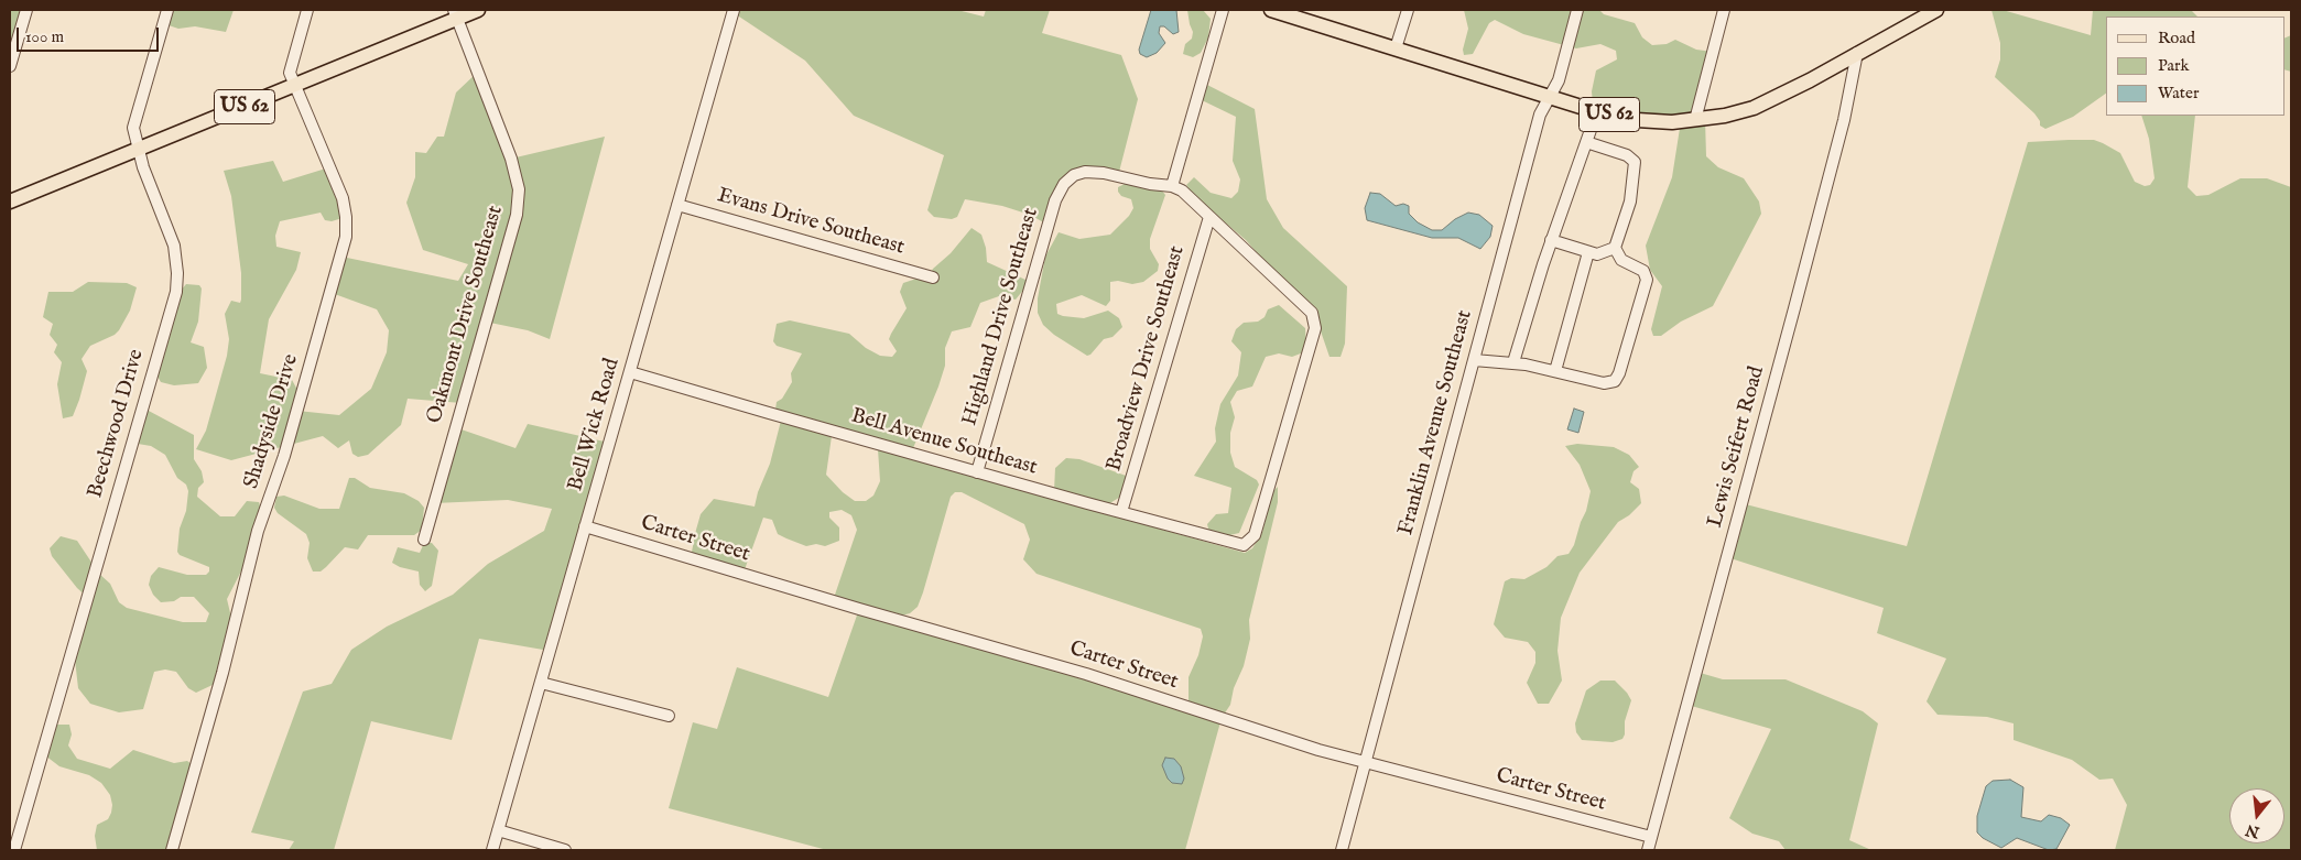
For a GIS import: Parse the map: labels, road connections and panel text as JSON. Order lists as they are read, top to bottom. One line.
{"streets":{"main road":["US 62"],"street":["Evans Drive Southeast","Oakmont Drive Southeast","Highland Drive Southeast","Broadview Drive Southeast","Shadyside Drive","Franklin Avenue Southeast","Beechwood Drive","Bell Wick Road","Bell Avenue Southeast","Lewis Seifert Road","Carter Street"]},"crossings":[["US 62","Oakmont Drive Southeast"],["US 62","Shadyside Drive"],["US 62","Franklin Avenue Southeast"],["US 62","Beechwood Drive"],["US 62","Lewis Seifert Road"],["Evans Drive Southeast","Bell Wick Road"],["Highland Drive Southeast","Bell Avenue Southeast"],["Broadview Drive Southeast","Bell Avenue Southeast"],["Franklin Avenue Southeast","Carter Street"],["Bell Wick Road","Bell Avenue Southeast"],["Bell Wick Road","Carter Street"],["Lewis Seifert Road","Carter Street"]],"legend":["Road","Park","Water"],"scale_bar":"100 m","north":"bottom"}
